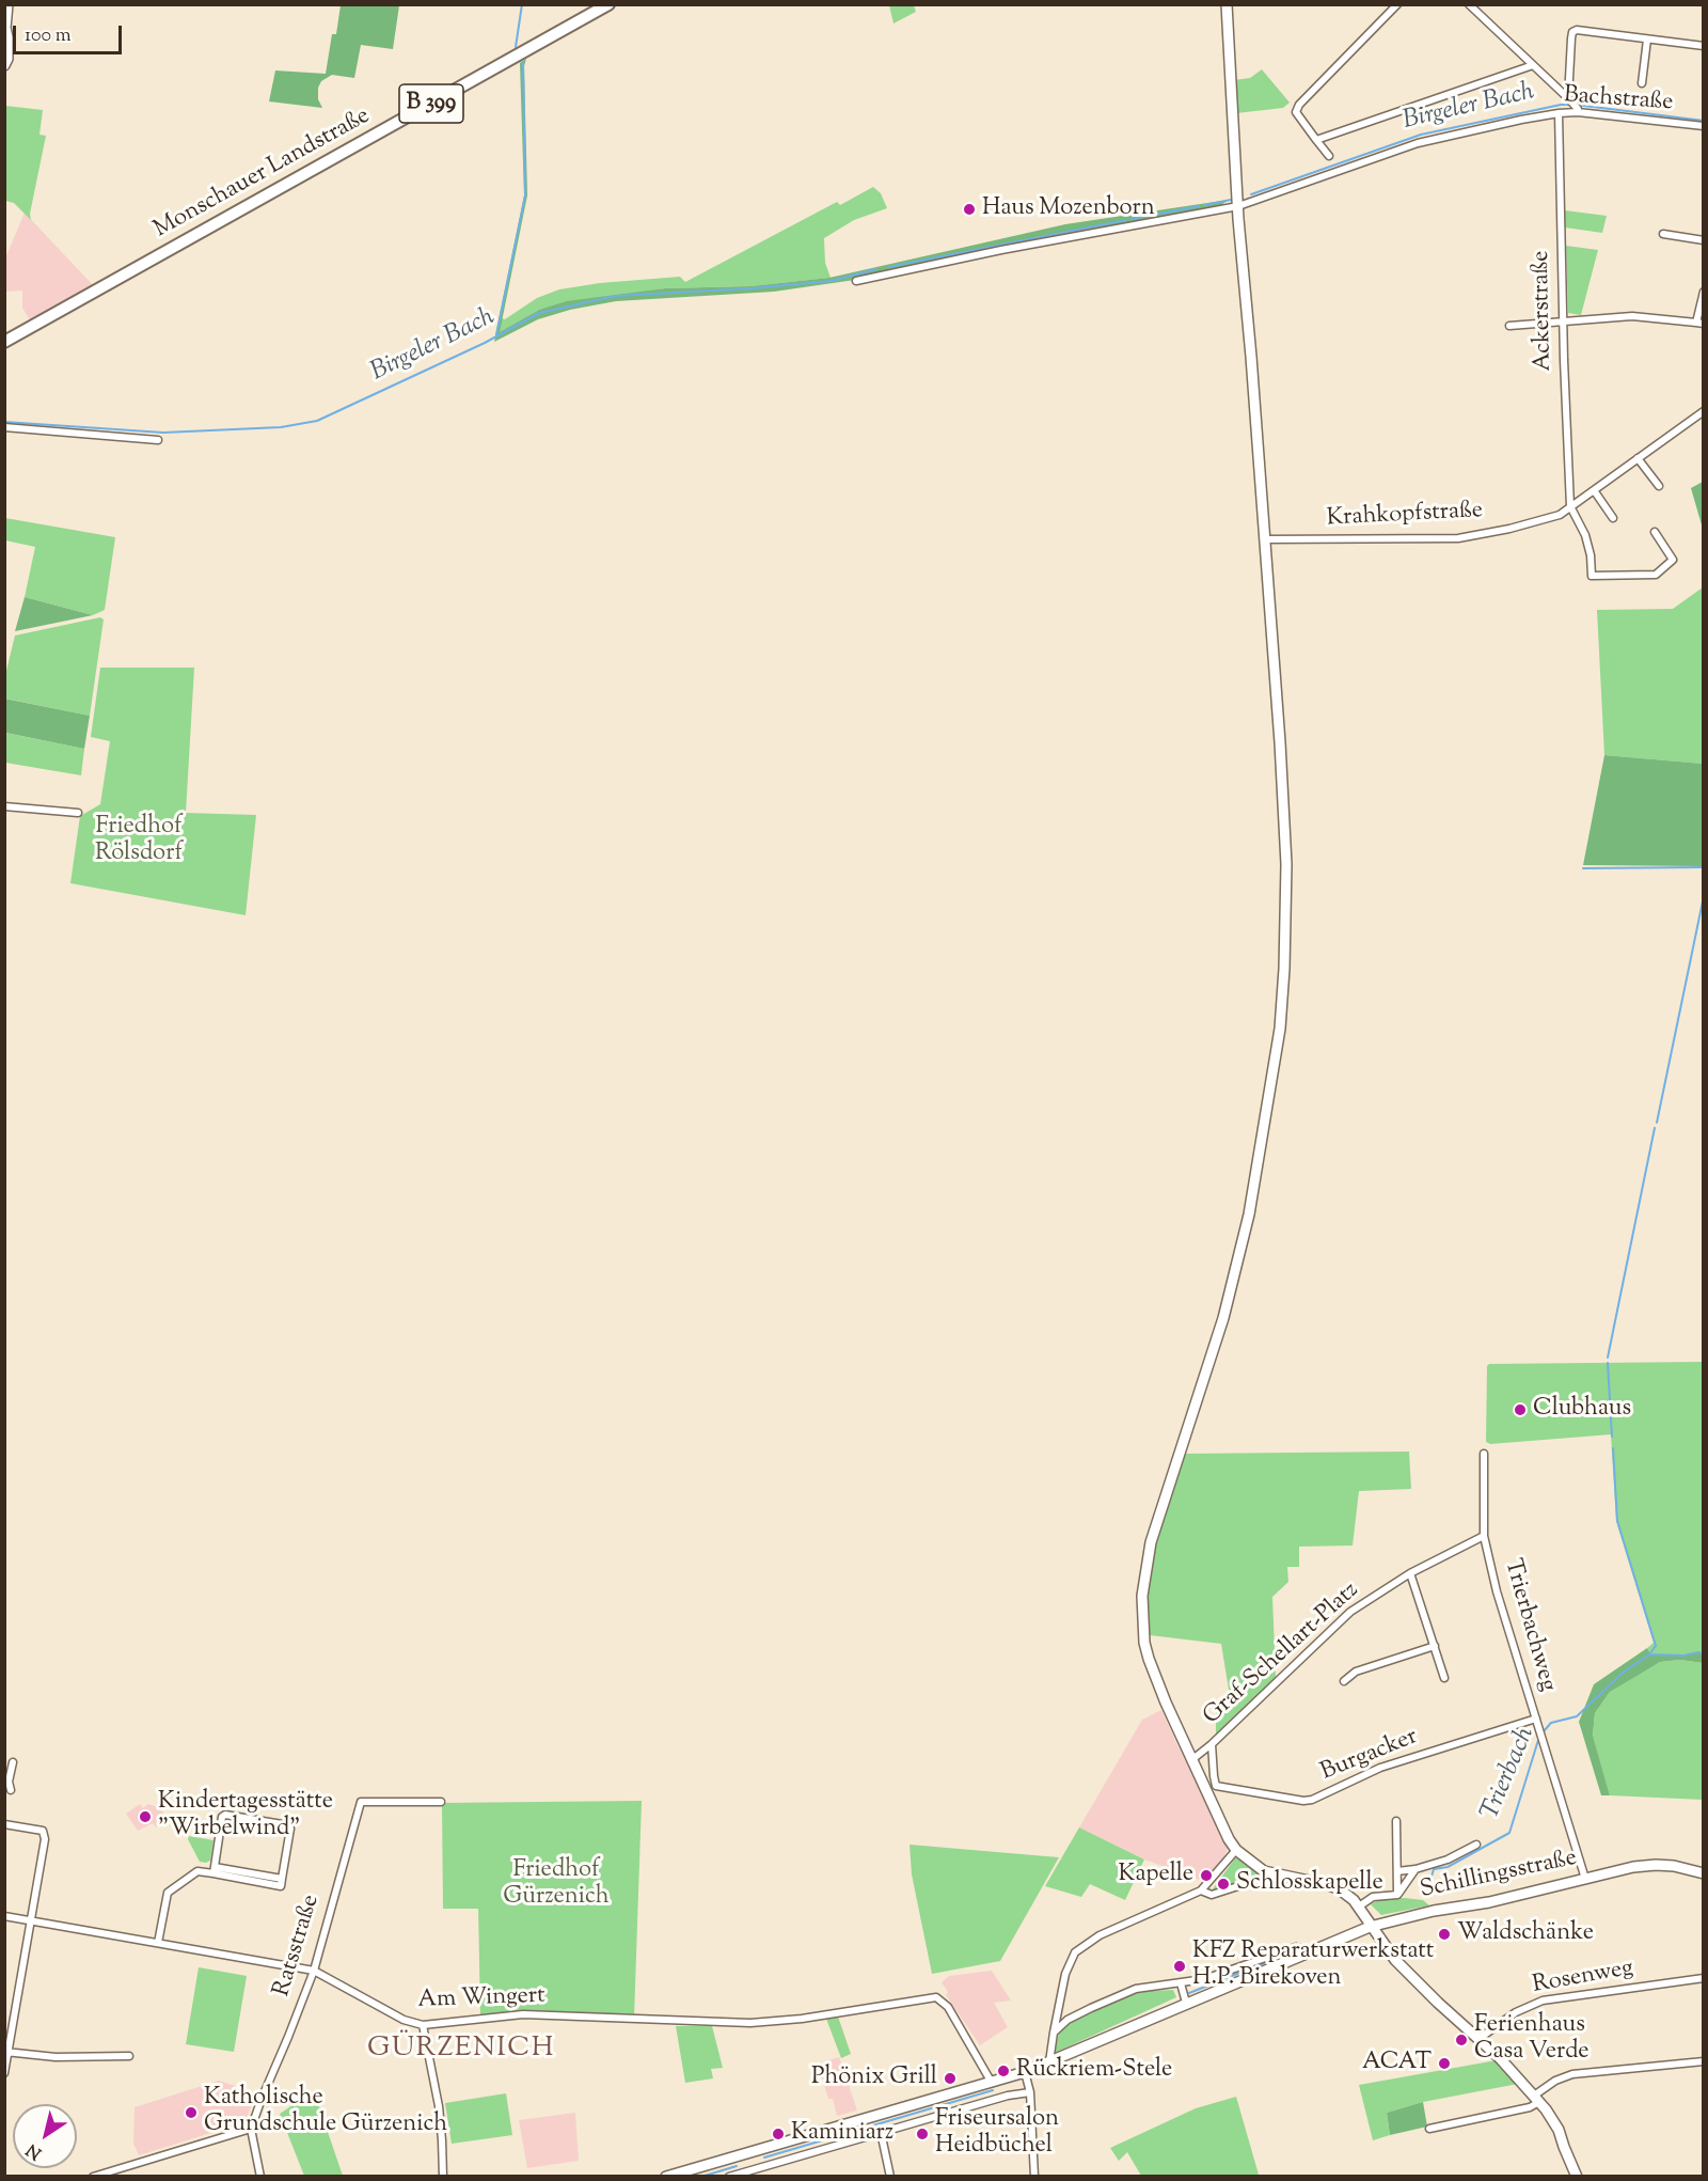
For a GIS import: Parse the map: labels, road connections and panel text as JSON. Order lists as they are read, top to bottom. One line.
{"streets":{"main road":["B 399","Monschauer Landstraße"],"street":["Bachstraße","Ackerstraße","Krahkopfstraße","Trierbachweg","Graf-Schellart-Platz","Burgacker","Schillingsstraße","Ratsstraße","Rosenweg","Am Wingert"]},"crossings":[["Bachstraße","Ackerstraße"],["Ackerstraße","Krahkopfstraße"],["Trierbachweg","Graf-Schellart-Platz"],["Trierbachweg","Burgacker"],["Trierbachweg","Schillingsstraße"],["Graf-Schellart-Platz","Burgacker"],["Schillingsstraße","Am Wingert"],["Ratsstraße","Am Wingert"]],"districts":["GÜRZENICH"],"water":["Birgeler Bach","Trierbach"],"parks":["Friedhof Rölsdorf","Friedhof Gürzenich"],"places":["Haus Mozenborn","Clubhaus","Kindertagesstätte \"Wirbelwind\"","Kapelle","Schlosskapelle","Waldschänke","KFZ Reparaturwerkstatt H.P. Birekoven","Ferienhaus Casa Verde","ACAT","Rückriem-Stele","Phönix Grill","Katholische Grundschule Gürzenich","Kaminiarz","Friseursalon Heidbüchel"],"scale_bar":"100 m","north":"bottom left"}
